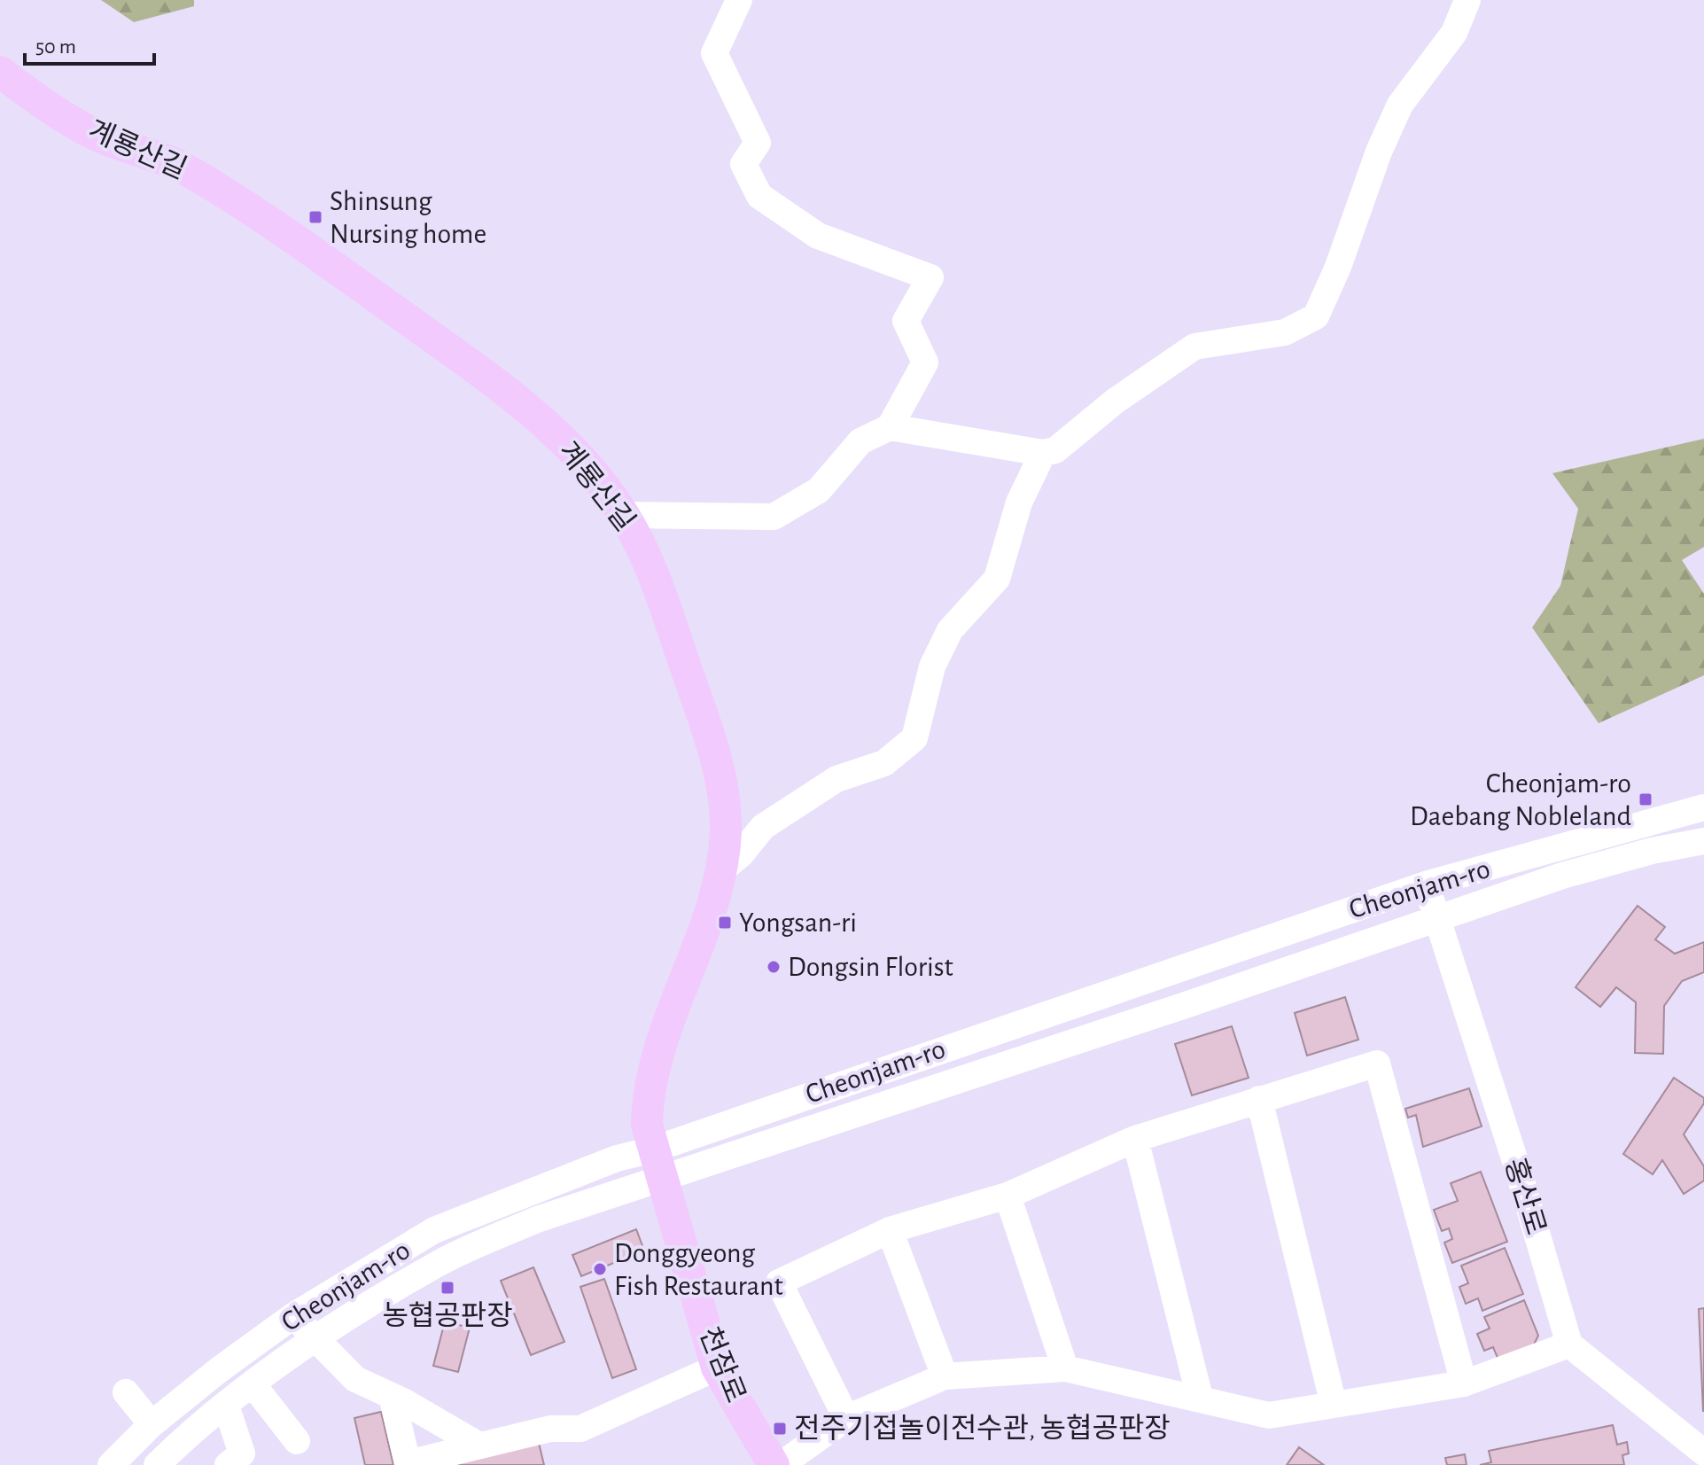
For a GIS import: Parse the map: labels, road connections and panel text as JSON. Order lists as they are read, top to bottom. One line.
{"streets":{"main road":["계룡산길","천잠로"],"street":["Cheonjam-ro","홍산로"]},"crossings":[["계룡산길","Cheonjam-ro"],["계룡산길","천잠로"],["Cheonjam-ro","홍산로"],["Cheonjam-ro","천잠로"]],"places":{"transit":["Shinsung Nursing home","Cheonjam-ro Daebang Nobleland","Yongsan-ri","농협공판장","전주기접놀이전수관, 농협공판장"],"other":["Dongsin Florist","Donggyeong Fish Restaurant"]},"scale_bar":"50 m"}
